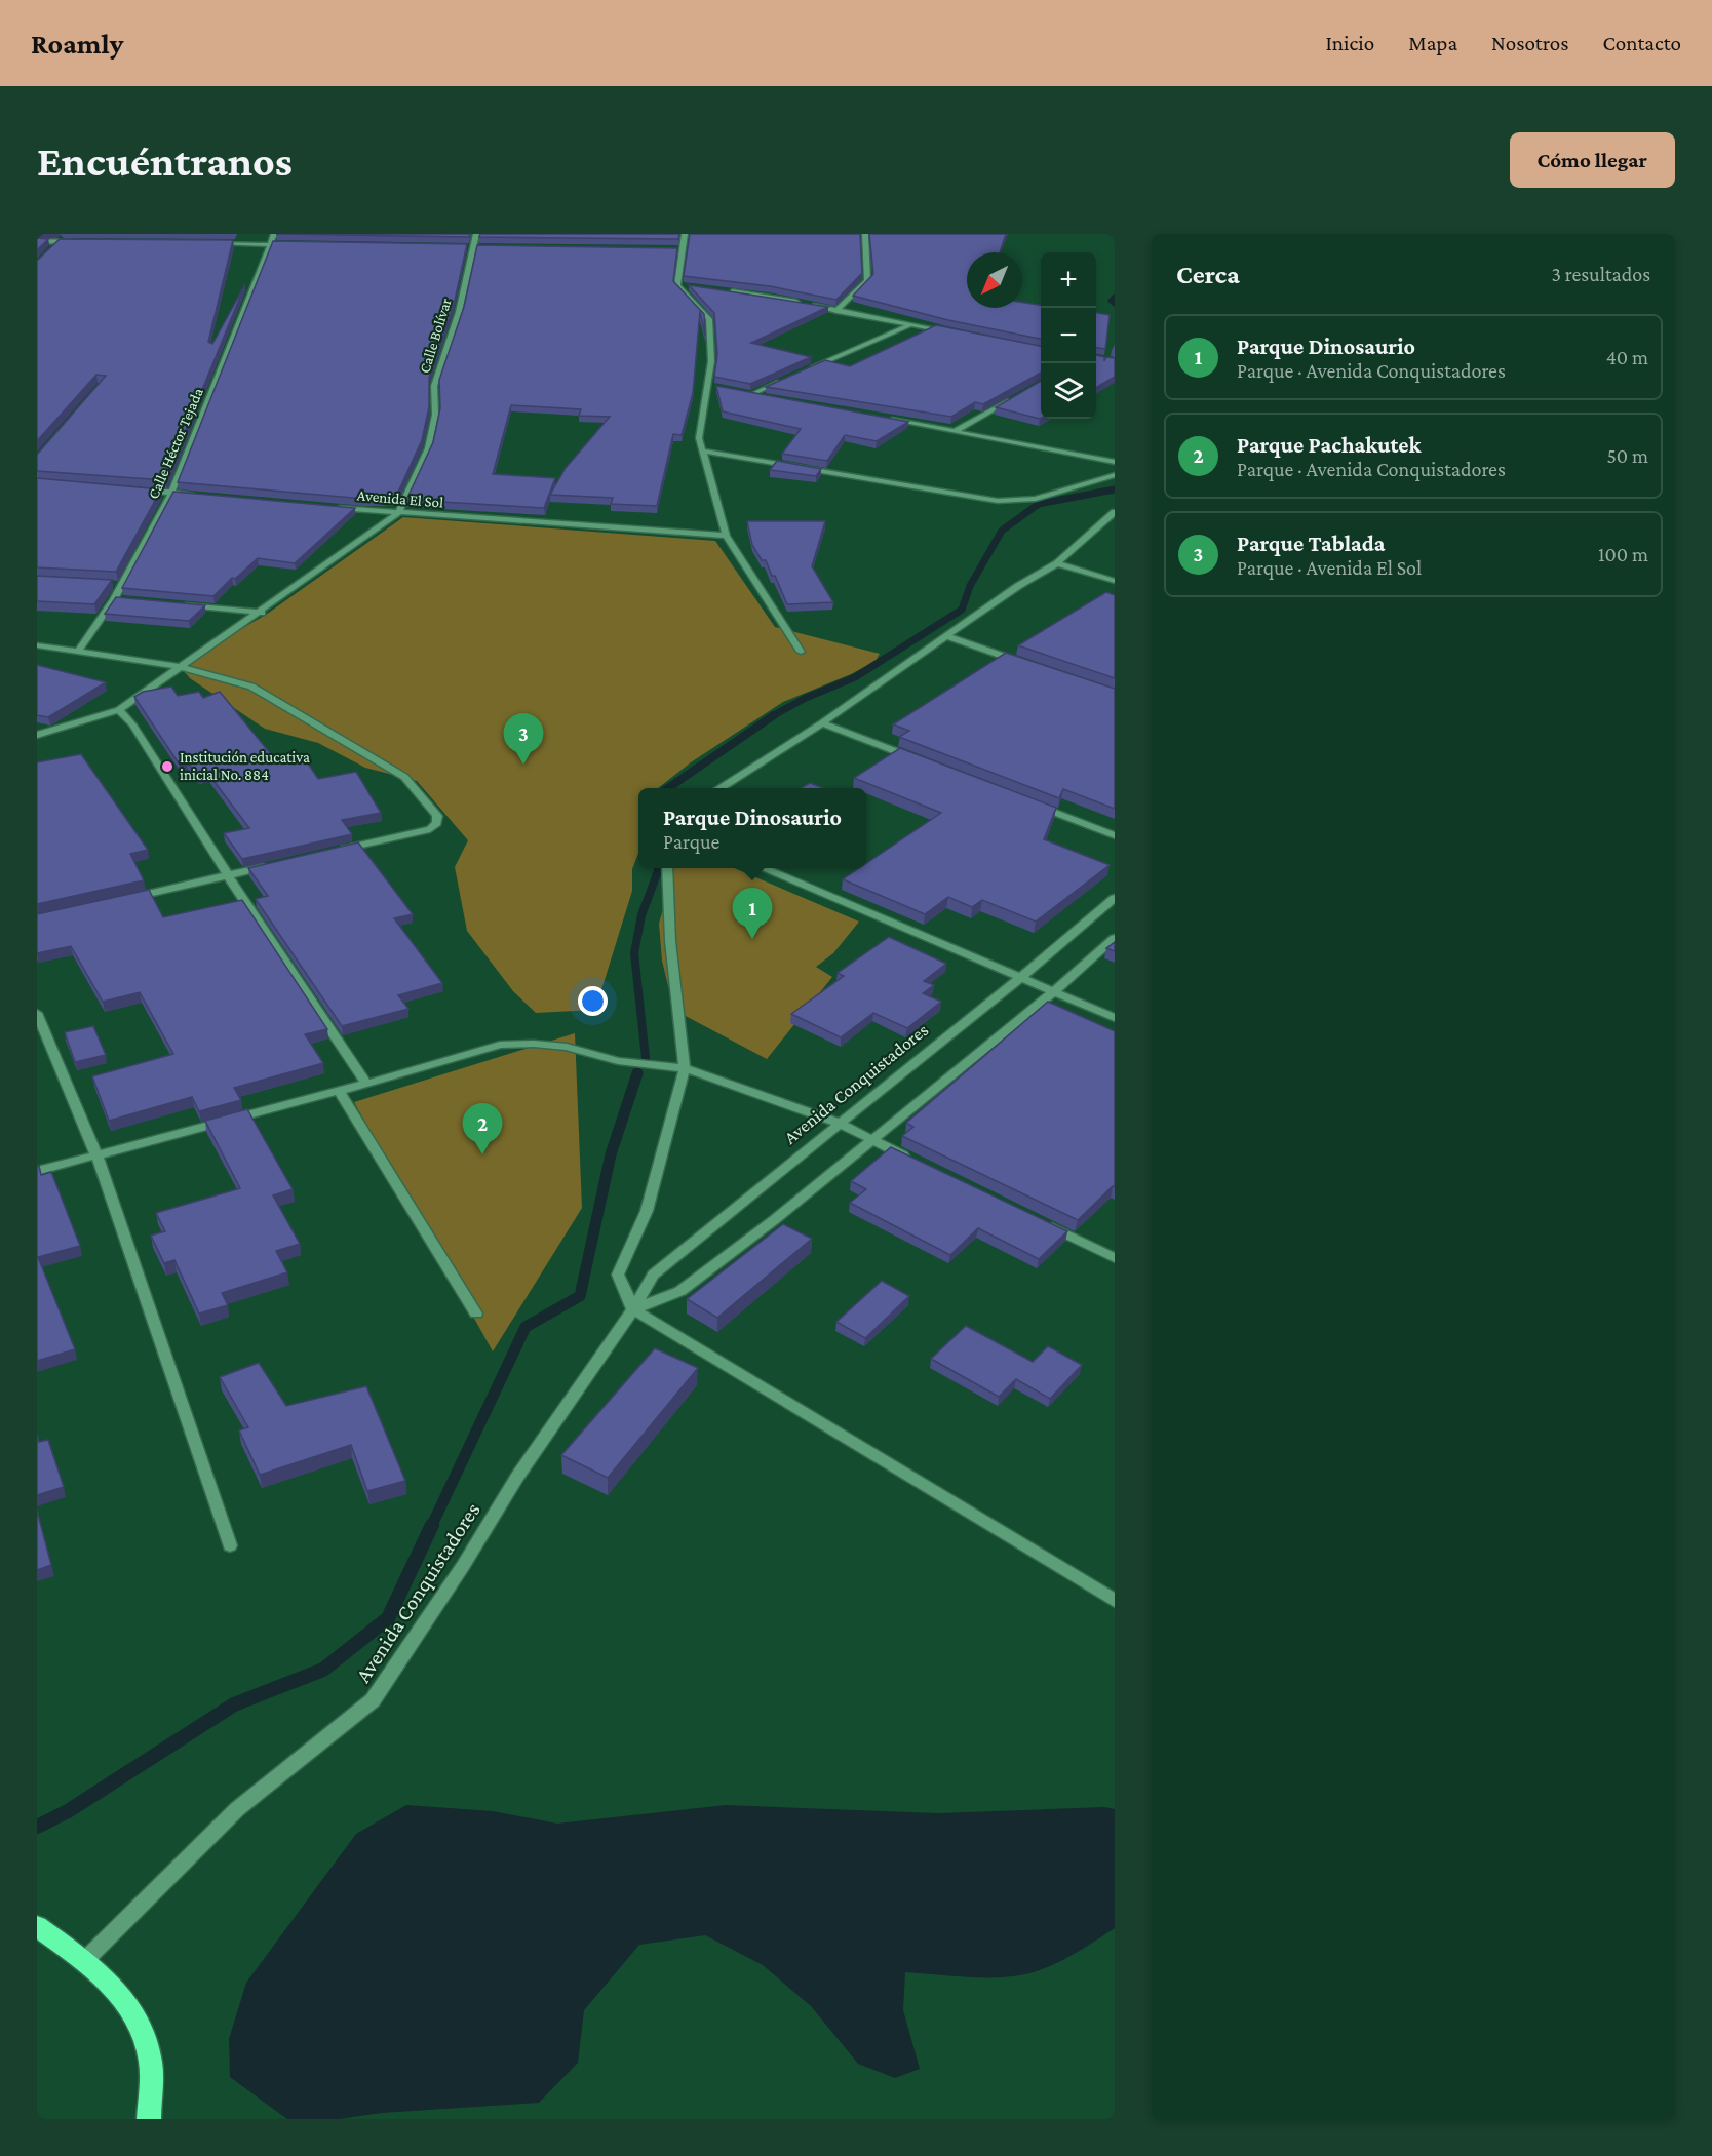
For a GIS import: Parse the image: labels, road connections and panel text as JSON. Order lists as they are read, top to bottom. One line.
{"streets":{"street":["Calle Bolívar","Calle Héctor Tejada","Avenida El Sol","Avenida Conquistadores"]},"crossings":[["Calle Bolívar","Avenida El Sol"]],"places":["Institución educativa inicial No. 884"],"north":"bottom left","page":{"header":"Roamly","nav":["Inicio","Mapa","Nosotros","Contacto"],"buttons":"Cómo llegar","title":"Encuéntranos","heading":["Cerca","3 resultados"],"map_buttons":["+","−"],"list":[{"mark":"1","name":"Parque Dinosaurio","note":"Parque · Avenida Conquistadores","value":"40 m"},{"mark":"2","name":"Parque Pachakutek","note":"Parque · Avenida Conquistadores","value":"50 m"},{"mark":"3","name":"Parque Tablada","note":"Parque · Avenida El Sol","value":"100 m"}],"pins":["3","1","2"],"popup":["Parque Dinosaurio","Parque"]}}
